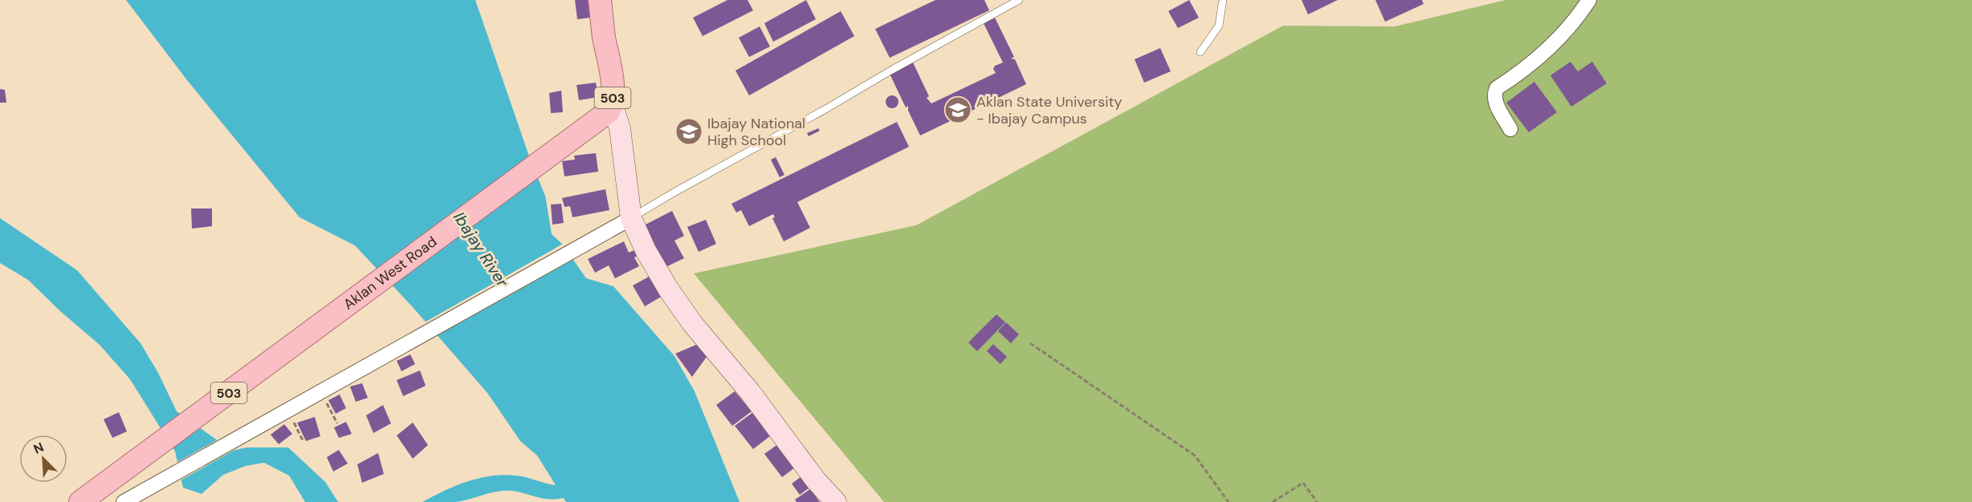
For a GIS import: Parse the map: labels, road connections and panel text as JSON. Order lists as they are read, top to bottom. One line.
{"streets":{"main road":["503","Aklan West Road"]},"crossings":[["503","Aklan West Road"]],"water":["Ibajay River"],"places":{"school or university":["Aklan State University - Ibajay Campus","Ibajay National High School"]},"north":"top left"}
